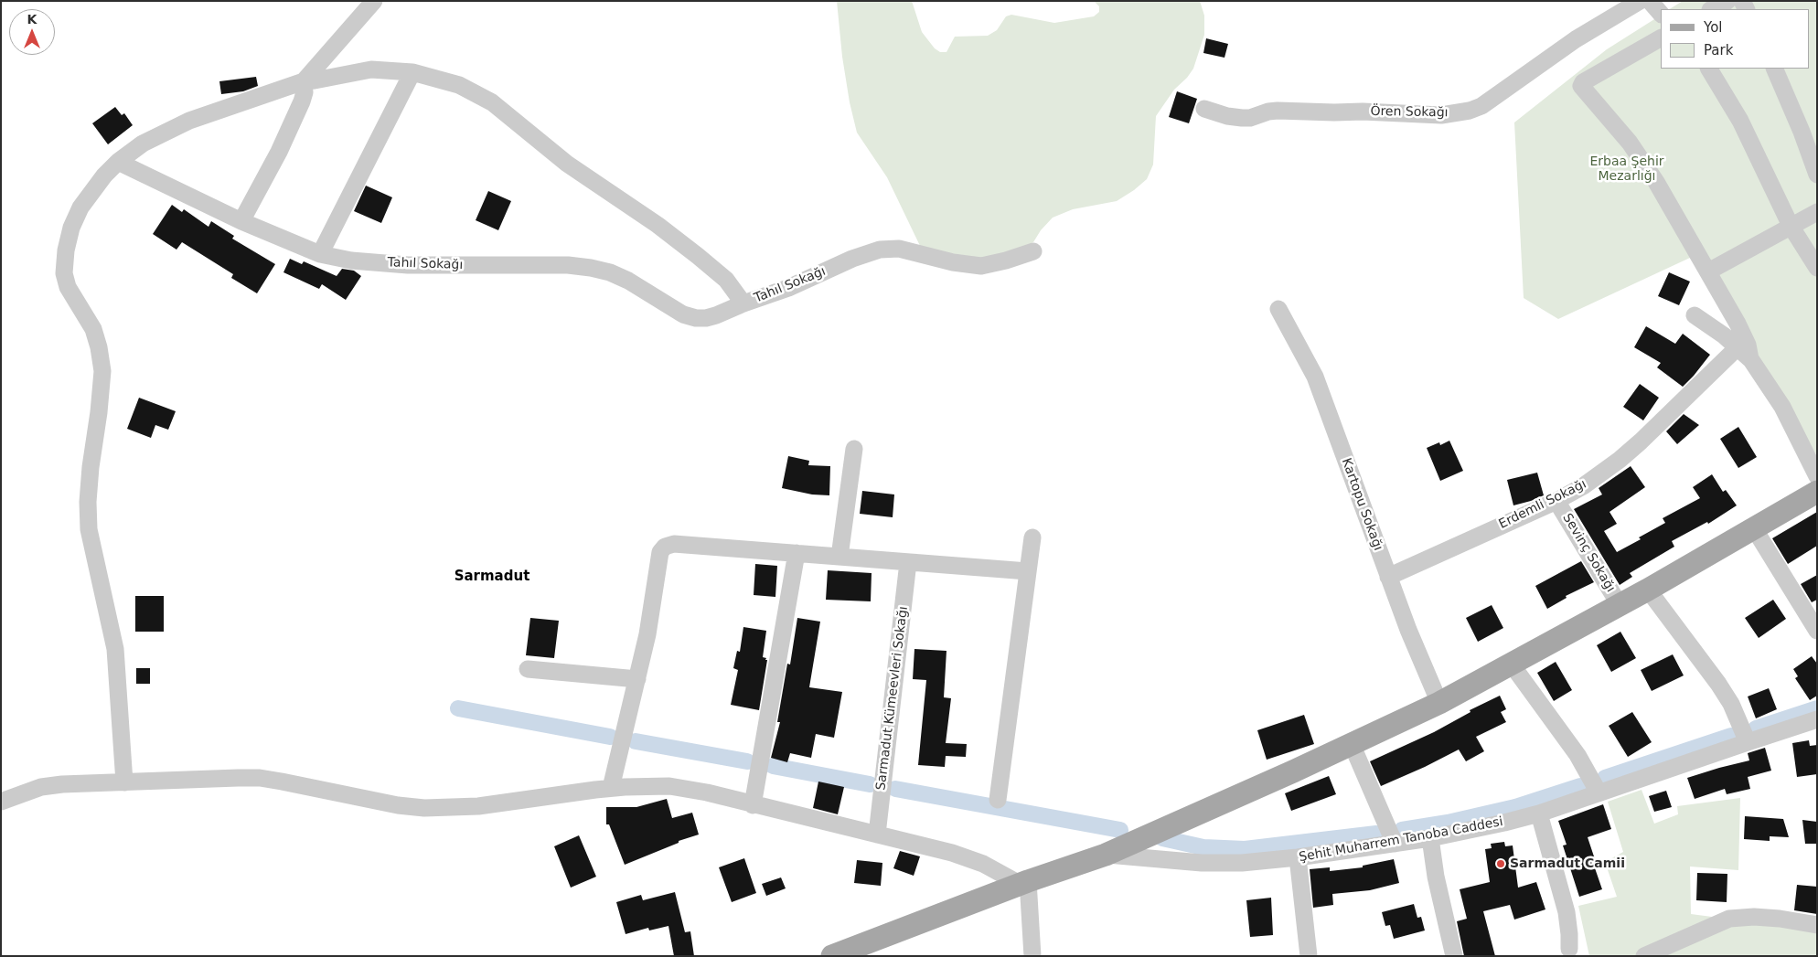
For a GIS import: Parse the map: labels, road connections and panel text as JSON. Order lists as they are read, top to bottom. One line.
{"streets":{"street":["Ören Sokağı","Tahıl Sokağı","Kartopu Sokağı","Erdemli Sokağı","Sevinç Sokağı","Sarmadut Kümeevleri Sokağı","Şehit Muharrem Tanoba Caddesi"]},"crossings":[["Kartopu Sokağı","Erdemli Sokağı"],["Erdemli Sokağı","Sevinç Sokağı"]],"districts":["Sarmadut"],"parks":["Erbaa Şehir Mezarlığı"],"places":["Sarmadut Camii"],"legend":["Yol","Park"],"north":"top"}
